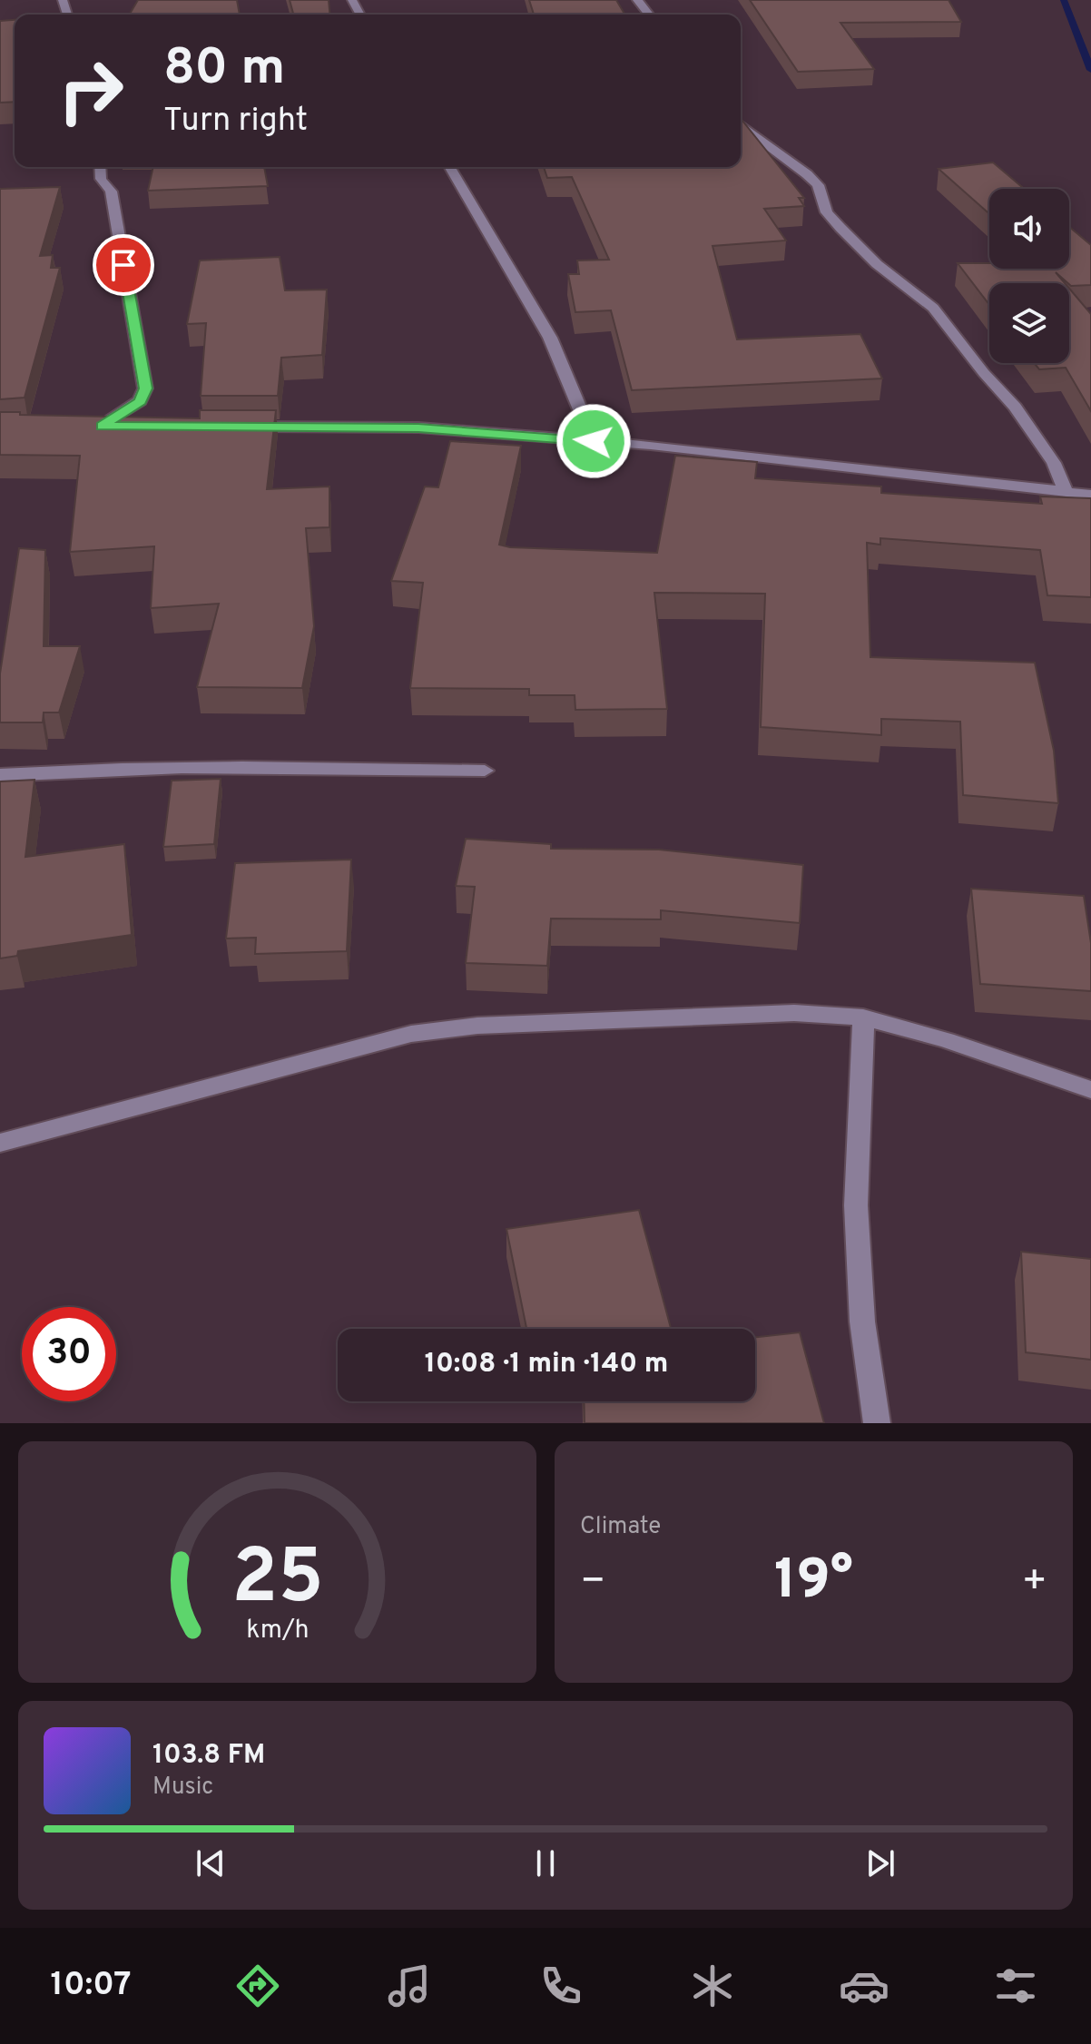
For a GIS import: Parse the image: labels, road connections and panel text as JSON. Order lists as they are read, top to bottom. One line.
{"page":{"turn":["80 m","Turn right"],"limit":"30","trip":"10:08 · 1 min · 140 m","tile":"Climate","heat":["−","19°","+"],"song":["103.8 FM","Music"],"tabs":"10:07","gauge":["25","km/h"]}}
